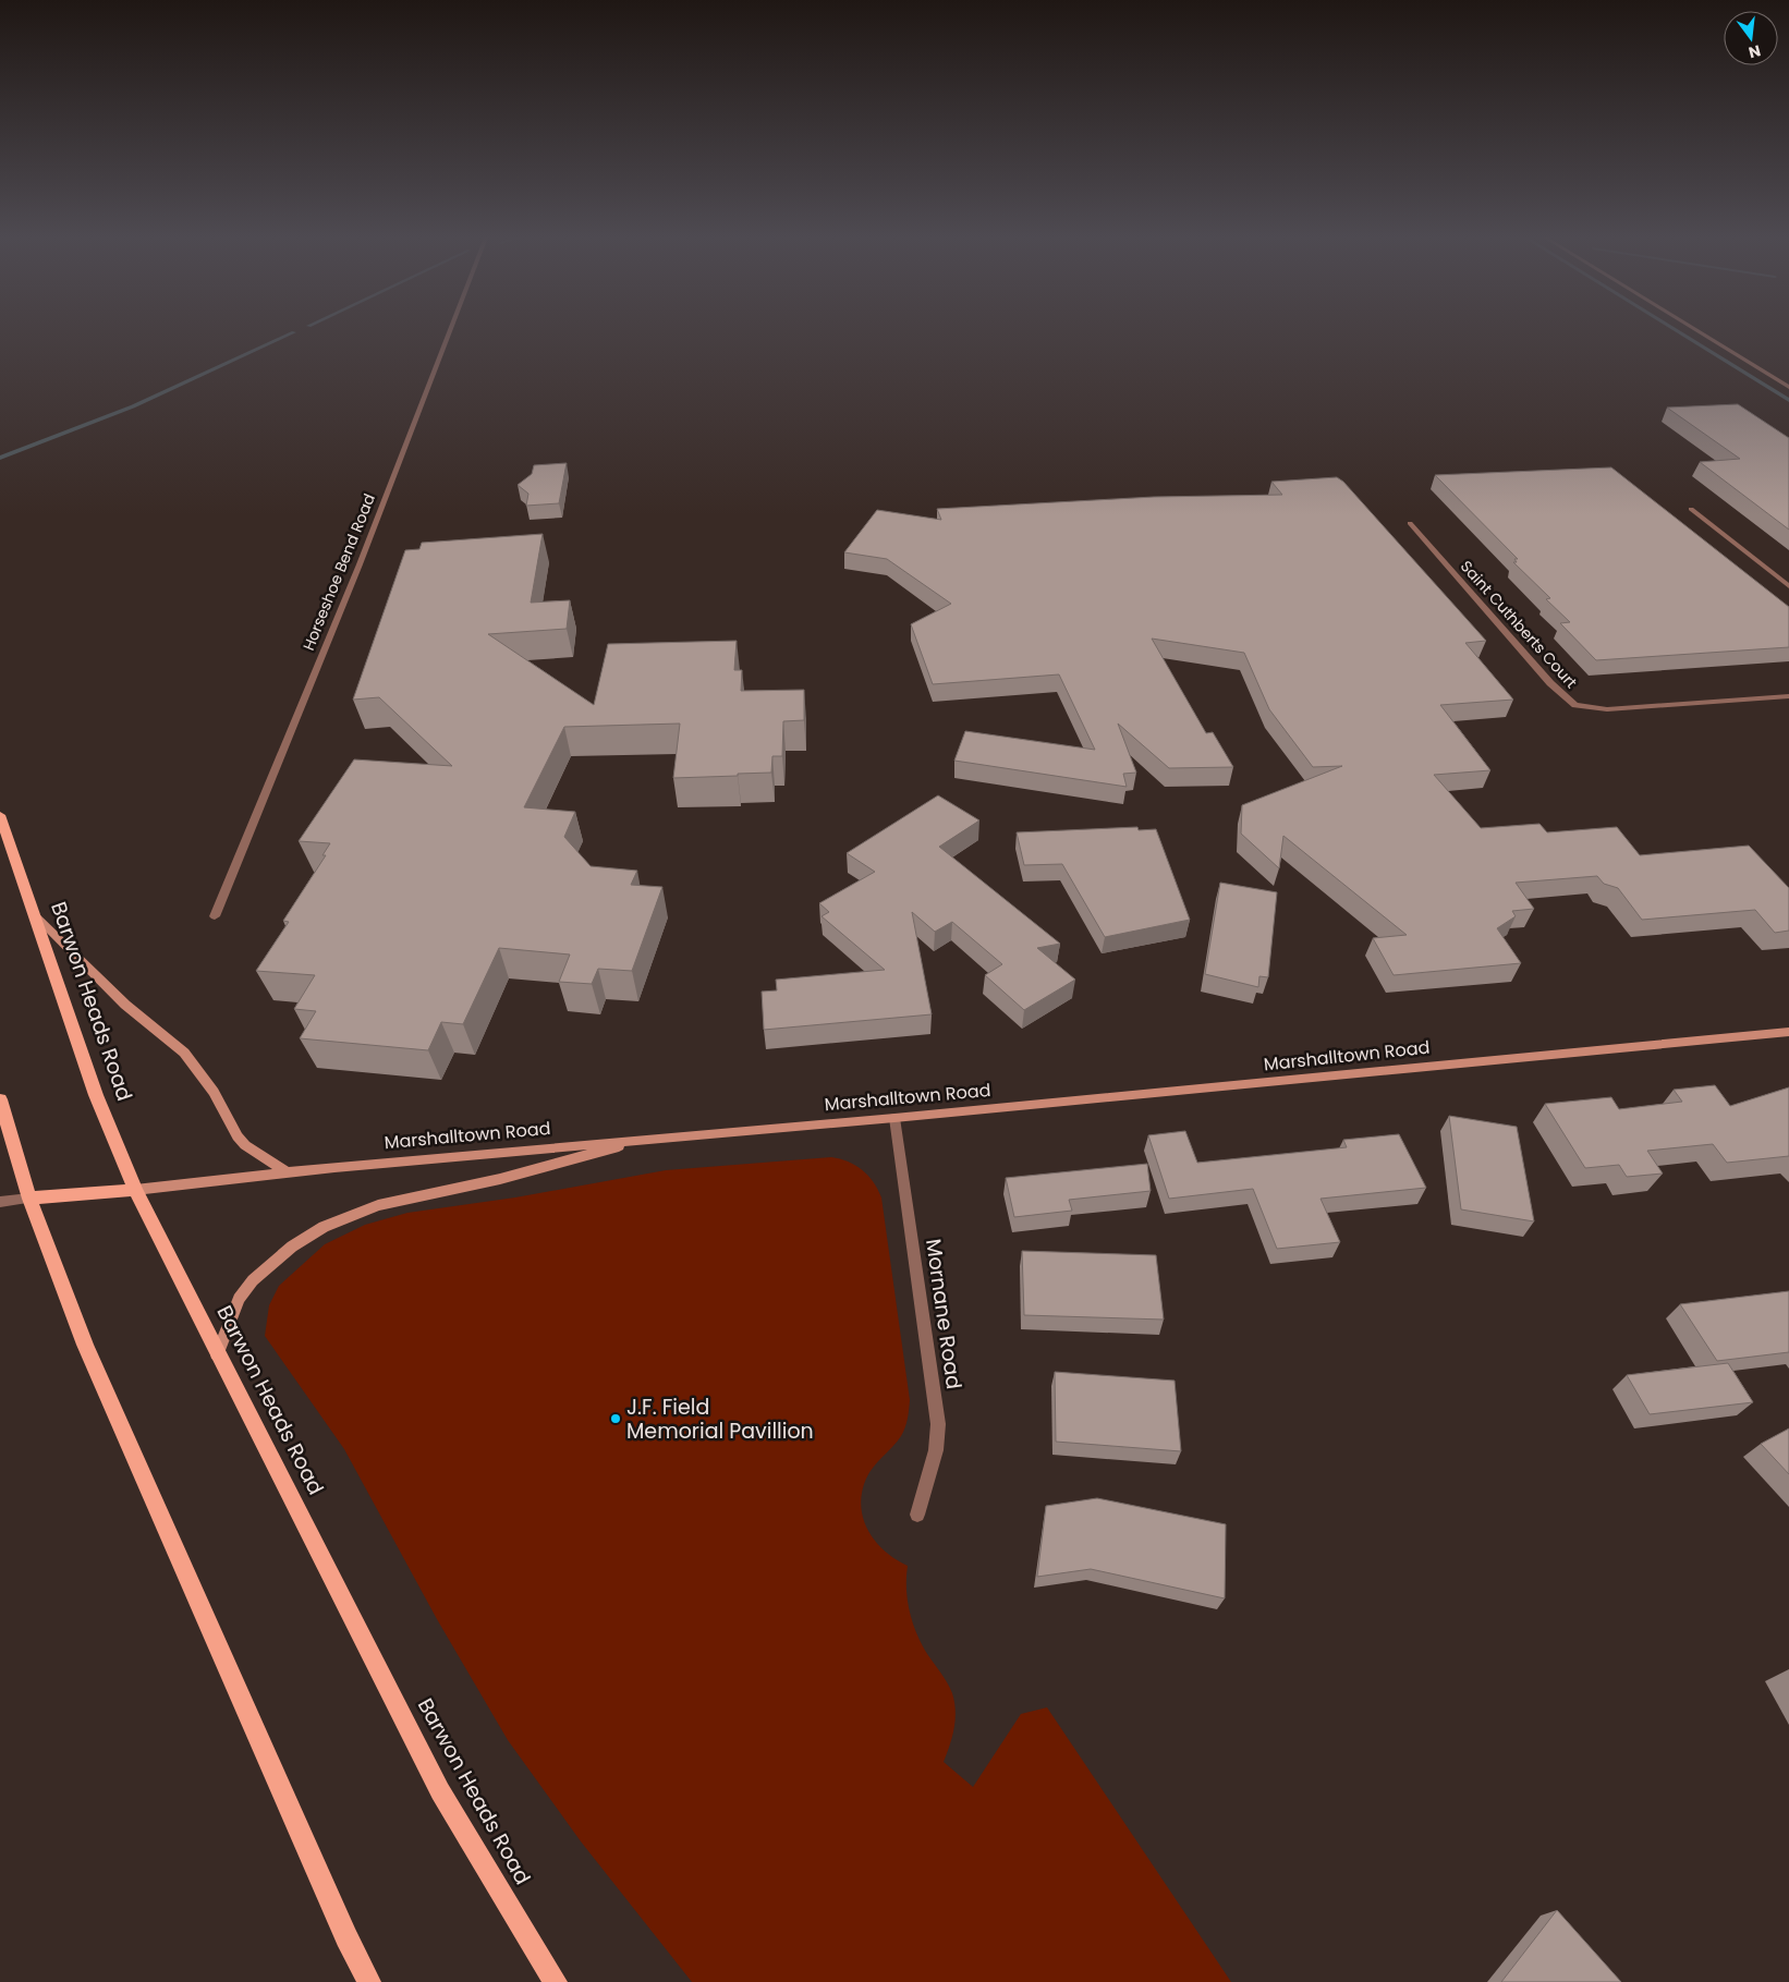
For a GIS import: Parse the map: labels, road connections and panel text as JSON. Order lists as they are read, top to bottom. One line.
{"streets":{"main road":["Barwon Heads Road","Marshalltown Road"],"street":["Horseshoe Bend Road","Saint Cuthberts Court","Mornane Road"]},"crossings":[["Barwon Heads Road","Marshalltown Road"],["Marshalltown Road","Mornane Road"]],"places":["J.F. Field Memorial Pavillion"],"north":"bottom"}
